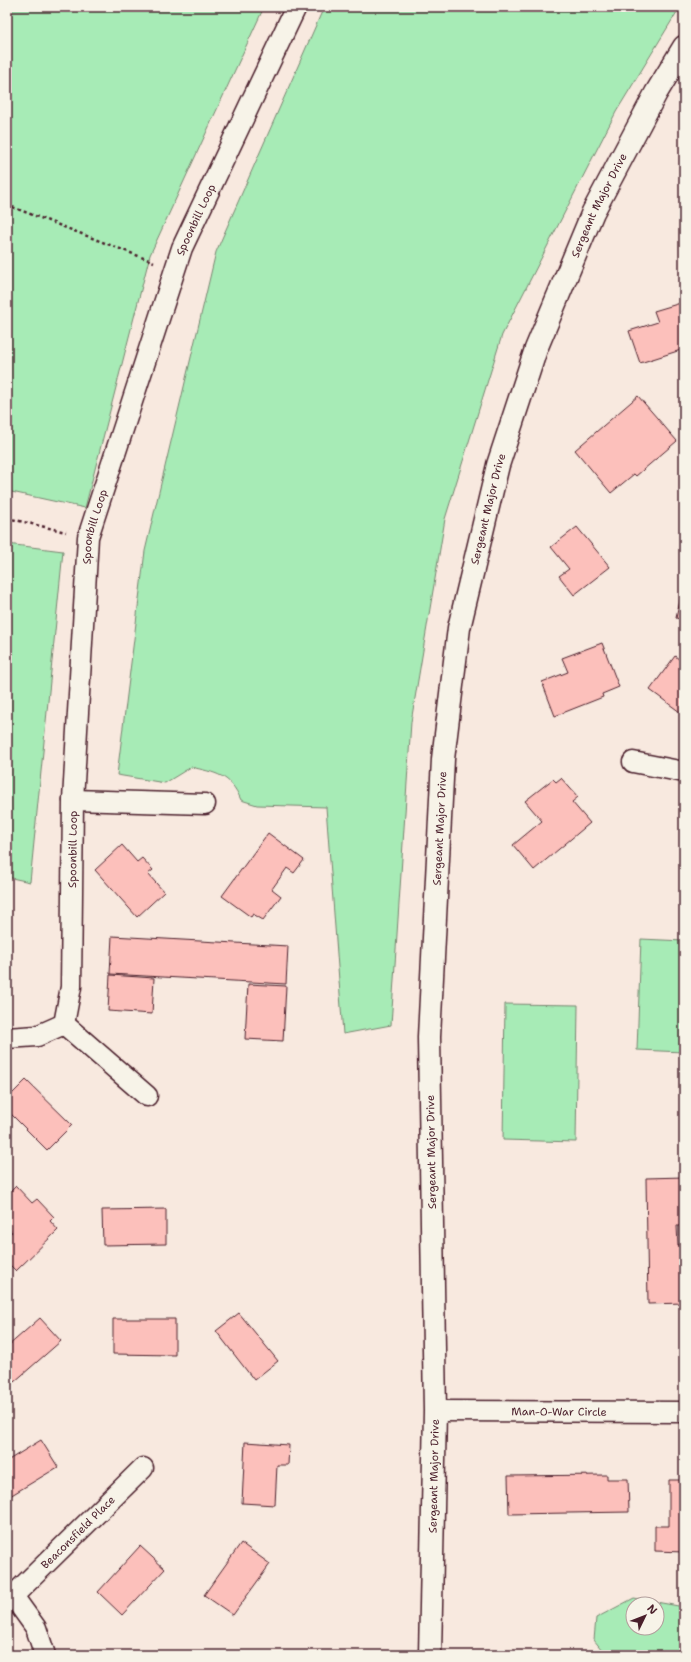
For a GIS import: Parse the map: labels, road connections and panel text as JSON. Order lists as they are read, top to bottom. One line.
{"streets":{"street":["Sergeant Major Drive","Spoonbill Loop","Man-O-War Circle","Beaconsfield Place"]},"crossings":[["Sergeant Major Drive","Man-O-War Circle"]],"north":"top right"}
